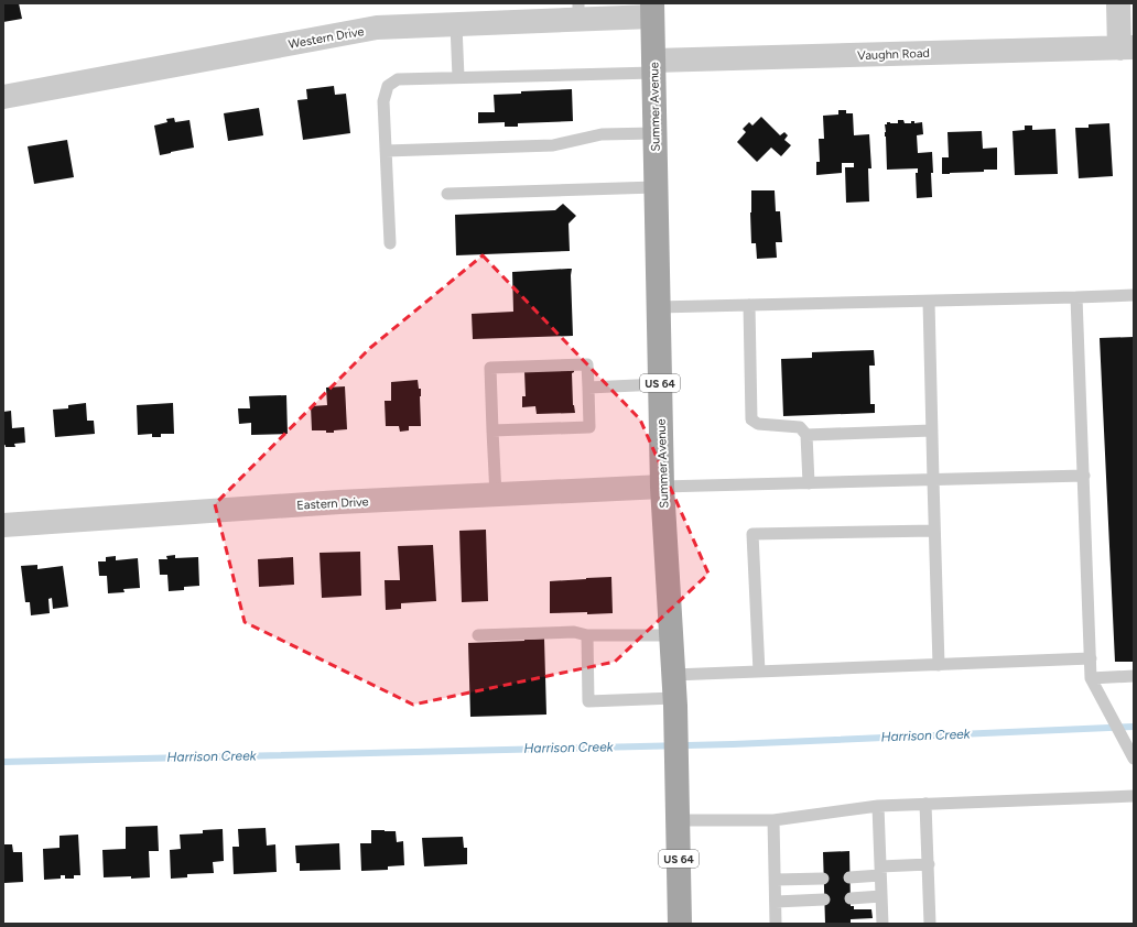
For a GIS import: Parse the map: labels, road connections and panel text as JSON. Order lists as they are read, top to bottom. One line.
{"streets":{"main road":["Summer Avenue","US 64"],"street":["Western Drive","Vaughn Road","Eastern Drive"]},"crossings":[["Western Drive","Summer Avenue"],["Vaughn Road","Summer Avenue"],["Summer Avenue","Eastern Drive"]],"water":["Harrison Creek"]}
